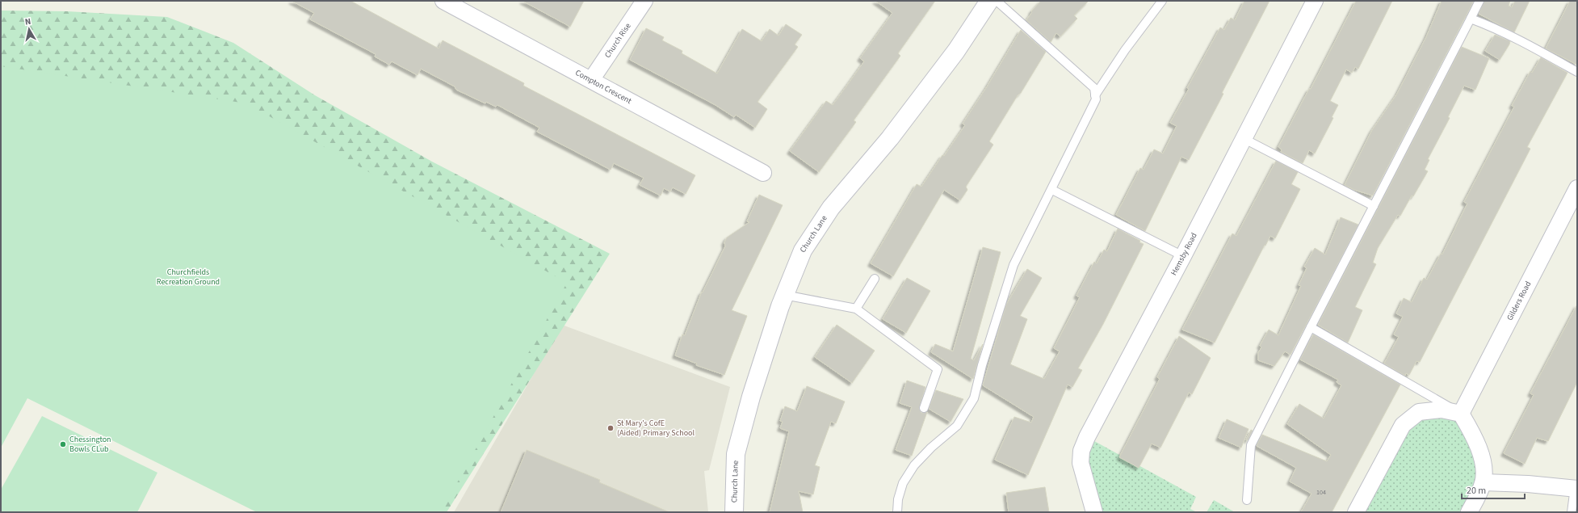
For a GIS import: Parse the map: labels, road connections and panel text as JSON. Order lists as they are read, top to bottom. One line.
{"streets":{"street":["Church Rise","Compton Crescent","Church Lane","Hemsby Road","Gilders Road"]},"crossings":[["Church Rise","Compton Crescent"]],"parks":["Churchfields Recreation Ground"],"places":["St Mary's CofE (Aided) Primary School","Chessington Bowls CLub"],"house_numbers":["104"],"scale_bar":"20 m","north":"top"}
